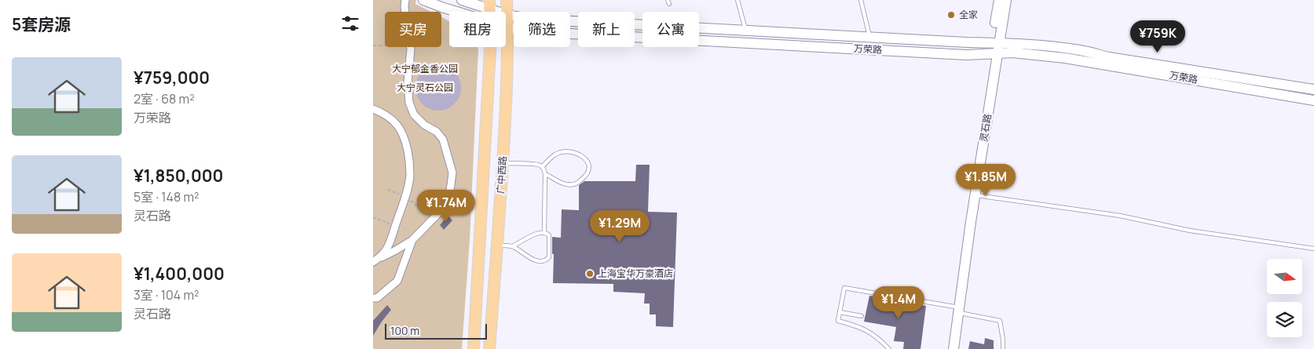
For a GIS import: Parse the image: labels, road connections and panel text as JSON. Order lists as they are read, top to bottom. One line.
{"streets":{"main road":["万荣路","灵石路","广中西路"]},"crossings":[["万荣路","灵石路"],["万荣路","广中西路"]],"parks":["大宁郁金香公园","大宁灵石公园"],"places":["全家","上海宝华万豪酒店"],"scale_bar":"100 m","north":"right","page":{"heading":"5套房源","chip":["买房","租房","筛选","新上","公寓"],"price":["¥759K","¥1.85M","¥1.74M","¥1.29M","¥1.4M"],"list":[{"name":"¥759,000","note":"2室 · 68 m² · 万荣路"},{"name":"¥1,850,000","note":"5室 · 148 m² · 灵石路"},{"name":"¥1,400,000","note":"3室 · 104 m² · 灵石路"}],"scale":"100 m"}}
